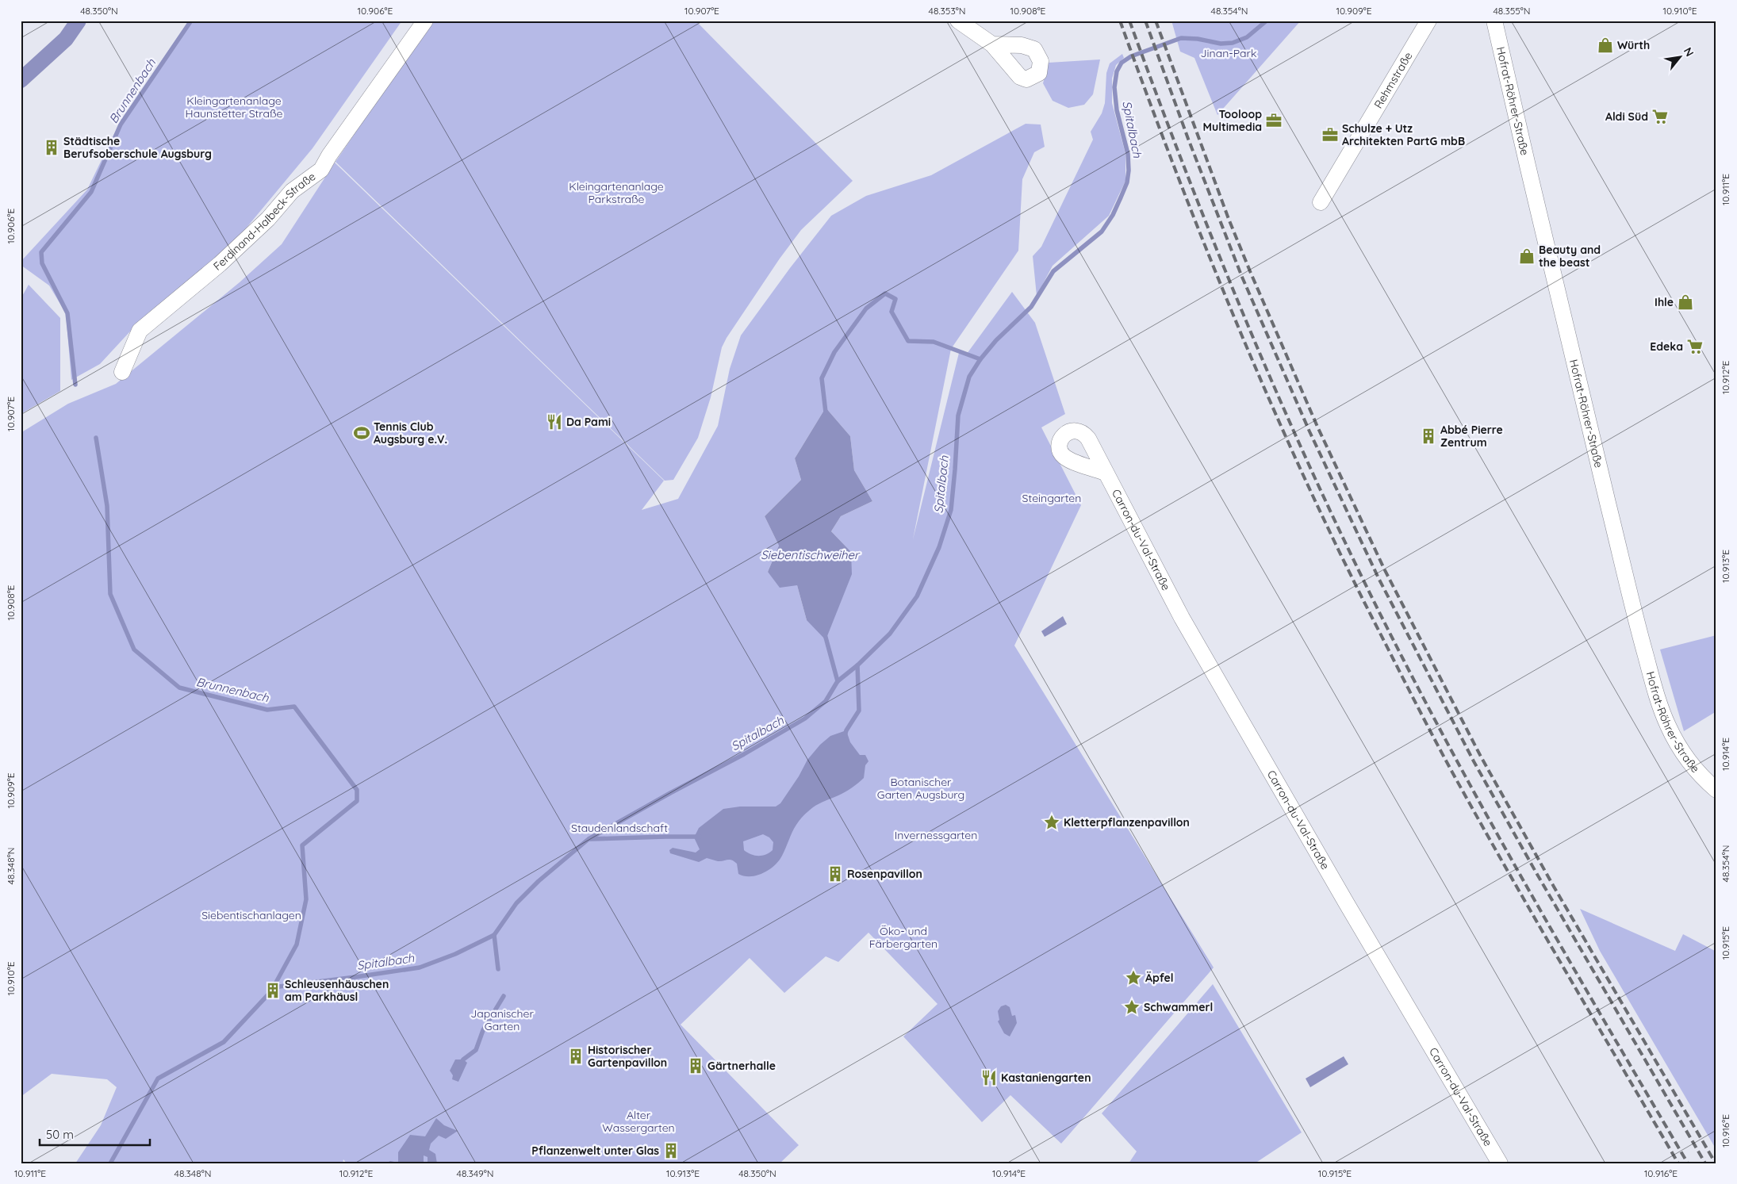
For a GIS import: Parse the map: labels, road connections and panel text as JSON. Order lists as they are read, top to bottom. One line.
{"streets":{"street":["Rehmstraße","Hofrat-Röhrer-Straße","Ferdinand-Halbeck-Straße","Carron-du-Val-Straße"]},"water":["Brunnenbach","Spitalbach","Siebentischweiher"],"parks":["Jinan-Park","Kleingartenanlage Haunstetter Straße","Kleingartenanlage Parkstraße","Steingarten","Botanischer Garten Augsburg","Staudenlandschaft","Invernessgarten","Siebentischanlagen","Öko- und Färbergarten","Japanischer Garten","Alter Wassergarten"],"places":{"shop":["Würth","Beauty and the beast","Ihle"],"supermarket":["Aldi Süd","Edeka"],"office":["Tooloop Multimedia","Schulze + Utz Architekten PartG mbB"],"building":["Städtische Berufsoberschule Augsburg","Abbé Pierre Zentrum","Rosenpavillon","Schleusenhäuschen am Parkhäusl","Historischer Gartenpavillon","Gärtnerhalle","Pflanzenwelt unter Glas"],"restaurant":["Da Pami","Kastaniengarten"],"sports":["Tennis Club Augsburg e.V."],"place":["Kletterpflanzenpavillon","Äpfel","Schwammerl"]},"scale_bar":"50 m","north":"top right","coordinates":["48.350°N","10.906°E","10.907°E","48.353°N","10.908°E","48.354°N","10.909°E","48.355°N","10.910°E","10.911°E","10.912°E","10.913°E","10.914°E","48.348°N","10.915°E","10.916°E","48.349°N"]}
